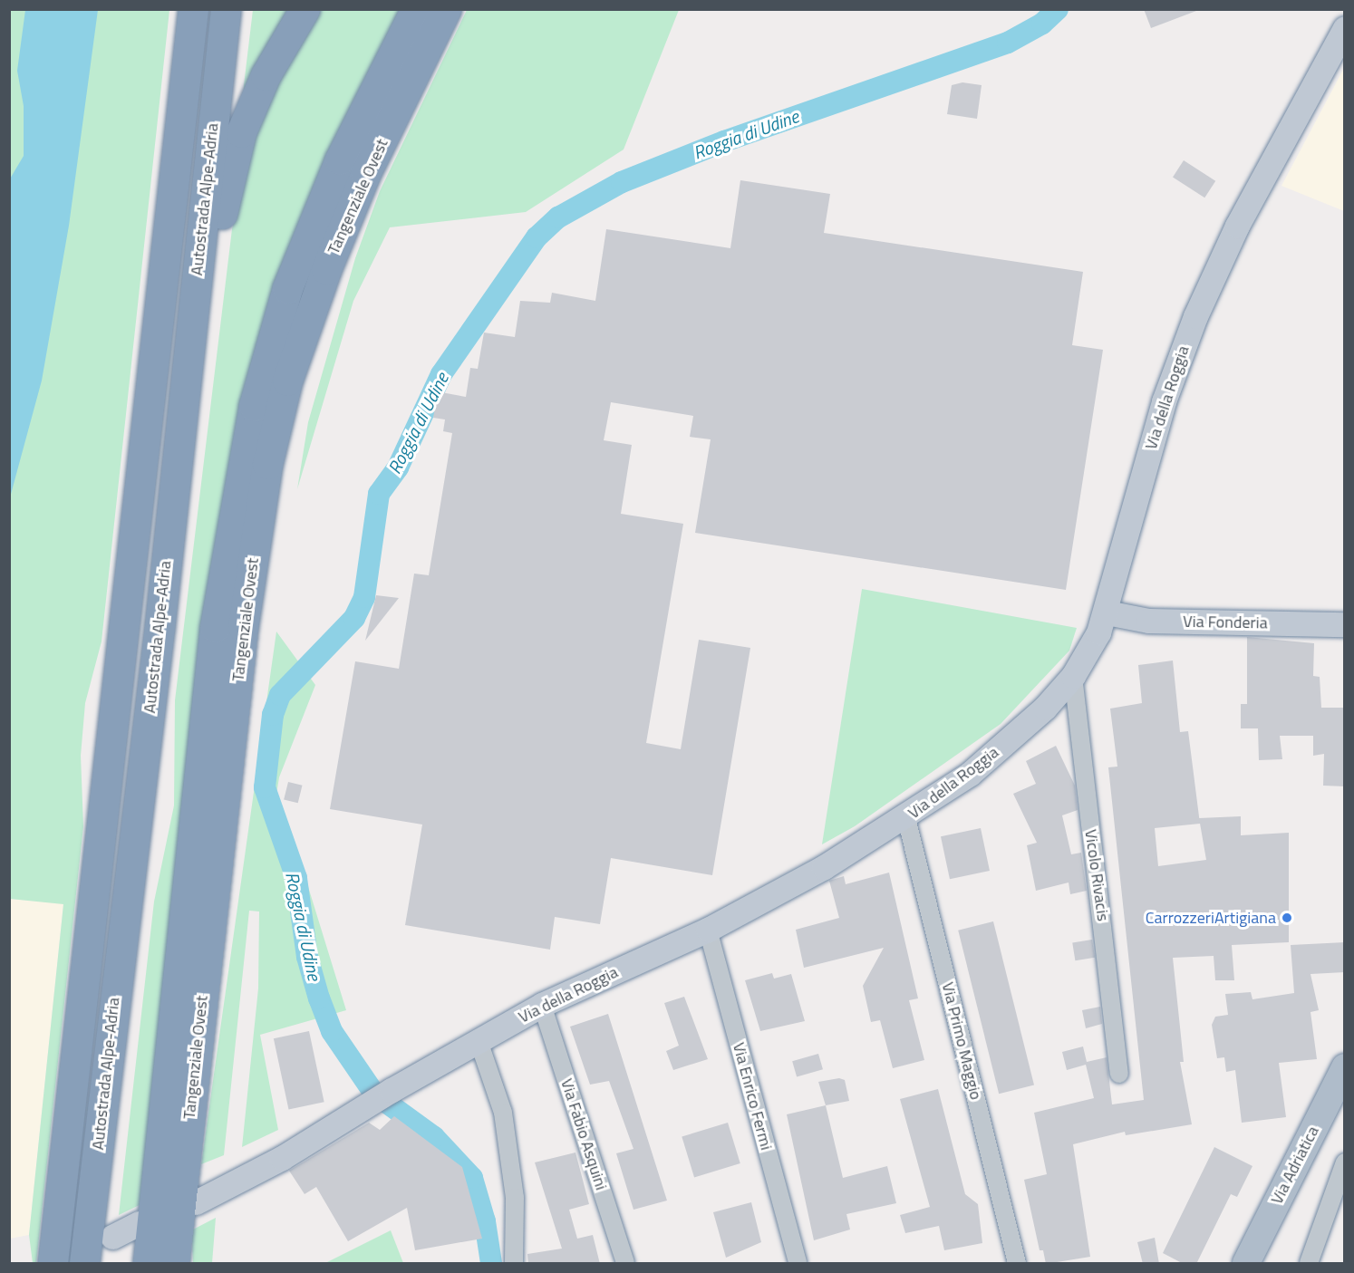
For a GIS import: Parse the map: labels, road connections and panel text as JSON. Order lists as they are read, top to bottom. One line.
{"streets":{"highway":["Tangenziale Ovest","Autostrada Alpe-Adria"],"main road":["Via Adriatica"],"street":["Via della Roggia","Via Fonderia","Vicolo Rivacis","Via Primo Maggio","Via Enrico Fermi","Via Fabio Asquini"]},"crossings":[["Via della Roggia","Via Fonderia"],["Via della Roggia","Vicolo Rivacis"],["Via della Roggia","Via Primo Maggio"],["Via della Roggia","Via Enrico Fermi"],["Via della Roggia","Via Fabio Asquini"]],"water":["Roggia di Udine"],"places":["CarrozzeriArtigiana"]}
